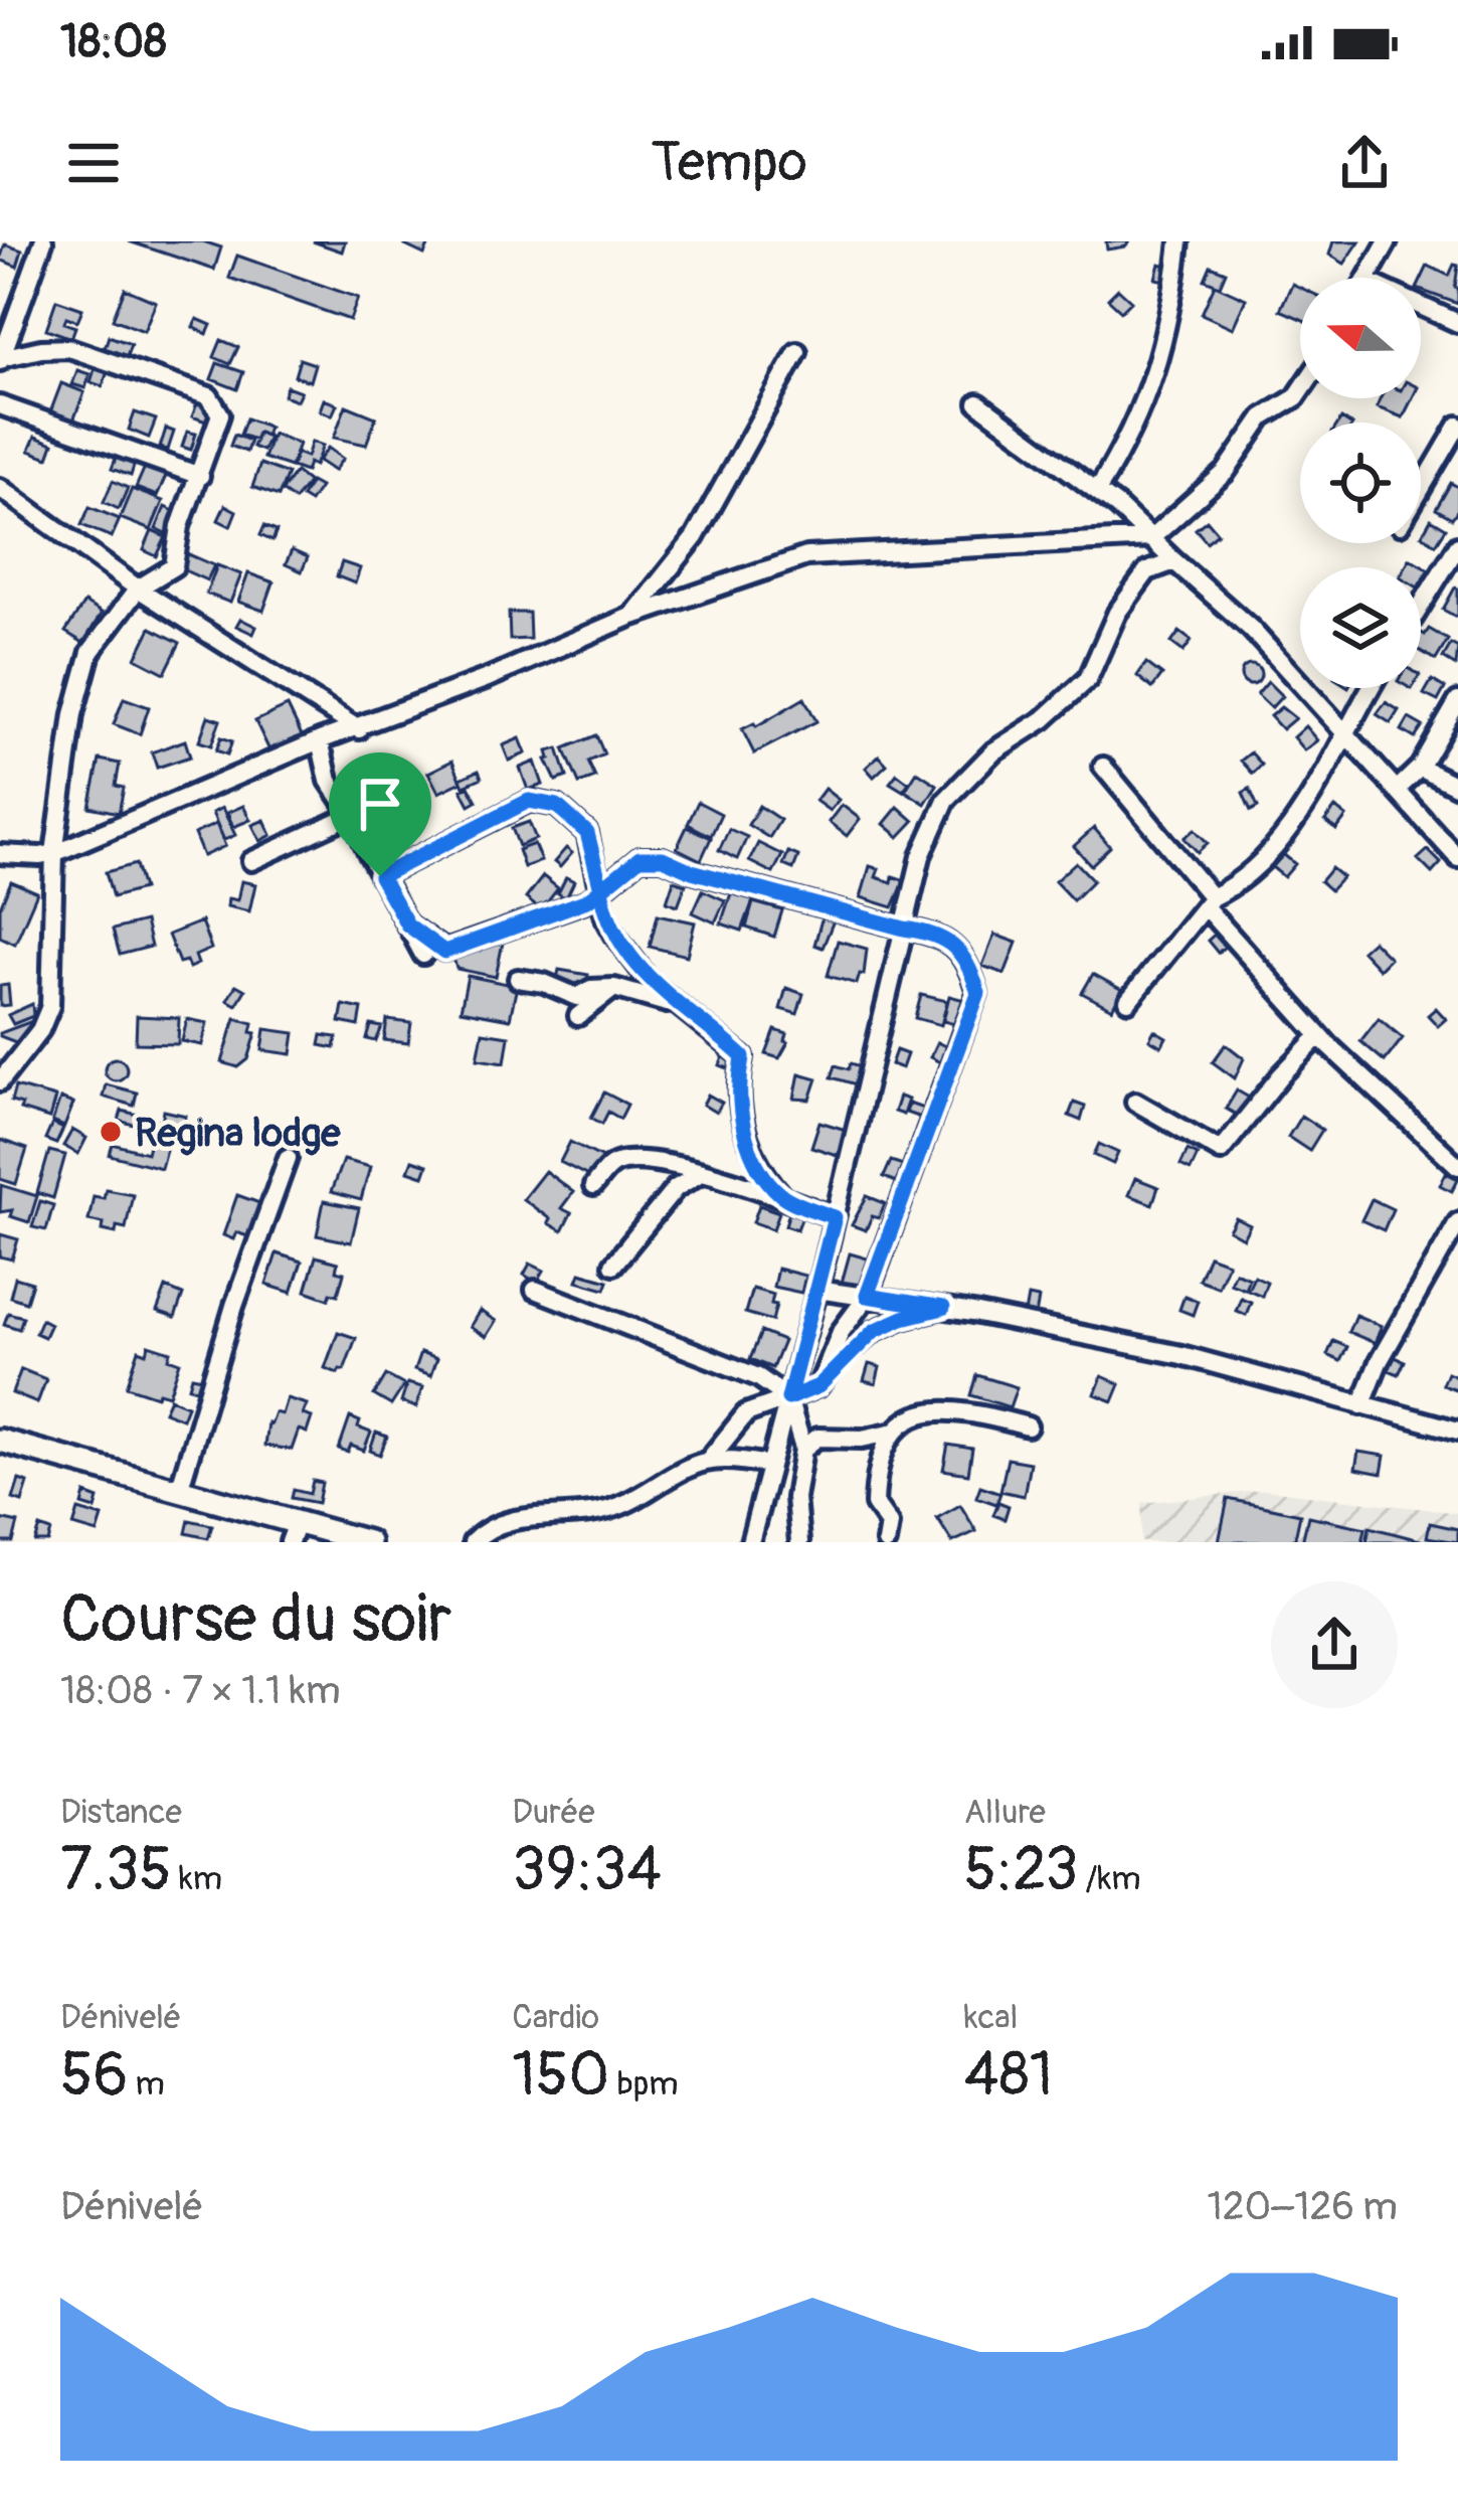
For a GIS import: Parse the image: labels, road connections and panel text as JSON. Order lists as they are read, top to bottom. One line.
{"places":["Regina lodge"],"north":"left","page":{"status":"18:08","header":"Tempo","heading":["Course du soir","18:08 · 7 × 1.1 km"],"stats":[["Distance","7.35 km"],["Durée","39:34"],["Allure","5:23 /km"],["Dénivelé","56 m"],["Cardio","150 bpm"],["kcal","481"]],"chart":["Dénivelé","120–126 m"]}}
